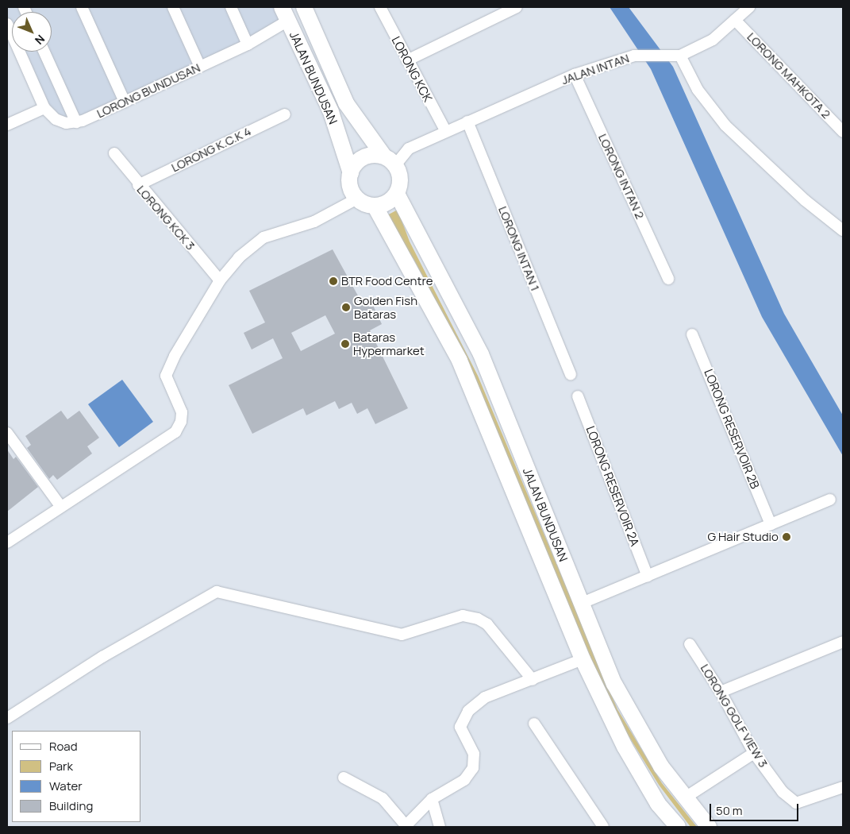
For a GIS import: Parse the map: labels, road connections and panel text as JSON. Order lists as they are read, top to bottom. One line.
{"streets":{"main road":["JALAN BUNDUSAN"],"street":["LORONG KCK","JALAN INTAN","LORONG MAHKOTA 2","LORONG BUNDUSAN","LORONG K.C.K 4","LORONG INTAN 2","LORONG KCK 3","LORONG INTAN 1","LORONG RESERVOIR 2B","LORONG RESERVOIR 2A","LORONG GOLF VIEW 3"]},"crossings":[["LORONG KCK","JALAN INTAN"],["JALAN INTAN","JALAN BUNDUSAN"],["JALAN INTAN","LORONG INTAN 2"],["JALAN INTAN","LORONG INTAN 1"],["JALAN BUNDUSAN","LORONG BUNDUSAN"],["LORONG K.C.K 4","LORONG KCK 3"]],"places":["BTR Food Centre","Golden Fish Bataras","Bataras Hypermarket","G Hair Studio"],"legend":["Road","Park","Water","Building"],"scale_bar":"50 m","north":"bottom right"}
